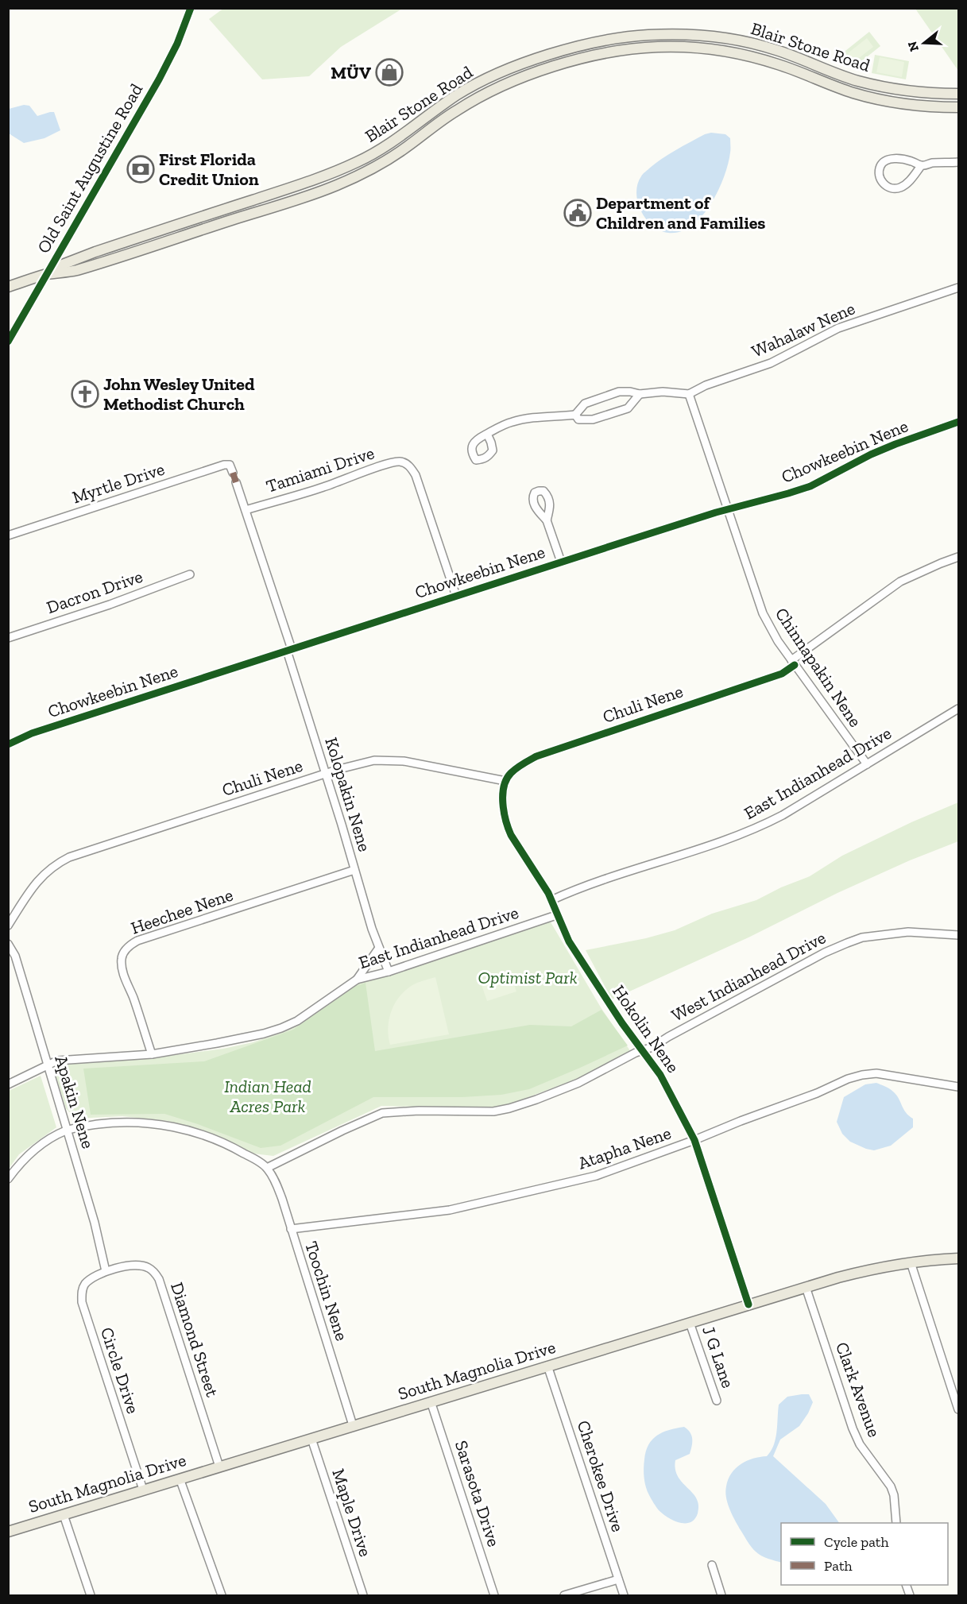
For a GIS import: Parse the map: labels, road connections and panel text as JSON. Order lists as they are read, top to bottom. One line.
{"streets":{"main road":["Blair Stone Road","South Magnolia Drive"],"street":["Old Saint Augustine Road","Wahalaw Nene","Chowkeebin Nene","Tamiami Drive","Myrtle Drive","Dacron Drive","Chinnapakin Nene","Chuli Nene","East Indianhead Drive","Kolopakin Nene","Heechee Nene","West Indianhead Drive","Hokolin Nene","Apakin Nene","Atapha Nene","Toochin Nene","Diamond Street","J G Lane","Circle Drive","Clark Avenue","Cherokee Drive","Sarasota Drive","Maple Drive"]},"crossings":[["Blair Stone Road","Old Saint Augustine Road"],["Wahalaw Nene","Chinnapakin Nene"],["Chowkeebin Nene","Tamiami Drive"],["Chowkeebin Nene","Chinnapakin Nene"],["Chowkeebin Nene","Kolopakin Nene"],["Tamiami Drive","Kolopakin Nene"],["Chinnapakin Nene","Chuli Nene"],["Chinnapakin Nene","East Indianhead Drive"],["Chuli Nene","Kolopakin Nene"],["Chuli Nene","Hokolin Nene"],["East Indianhead Drive","Kolopakin Nene"],["East Indianhead Drive","Heechee Nene"],["East Indianhead Drive","Hokolin Nene"],["East Indianhead Drive","Apakin Nene"],["Kolopakin Nene","Heechee Nene"],["West Indianhead Drive","Hokolin Nene"],["West Indianhead Drive","Toochin Nene"],["Hokolin Nene","Atapha Nene"],["Hokolin Nene","South Magnolia Drive"],["Apakin Nene","Diamond Street"],["Apakin Nene","Circle Drive"],["Atapha Nene","Toochin Nene"],["Toochin Nene","South Magnolia Drive"],["Diamond Street","Circle Drive"],["Diamond Street","South Magnolia Drive"],["J G Lane","South Magnolia Drive"],["Circle Drive","South Magnolia Drive"],["South Magnolia Drive","Clark Avenue"],["South Magnolia Drive","Cherokee Drive"],["South Magnolia Drive","Sarasota Drive"],["South Magnolia Drive","Maple Drive"]],"parks":["Optimist Park","Indian Head Acres Park"],"places":{"shop":["MÜV"],"bank":["First Florida Credit Union"],"public building":["Department of Children and Families"],"church":["John Wesley United Methodist Church"]},"legend":["Cycle path","Path"],"north":"left"}
